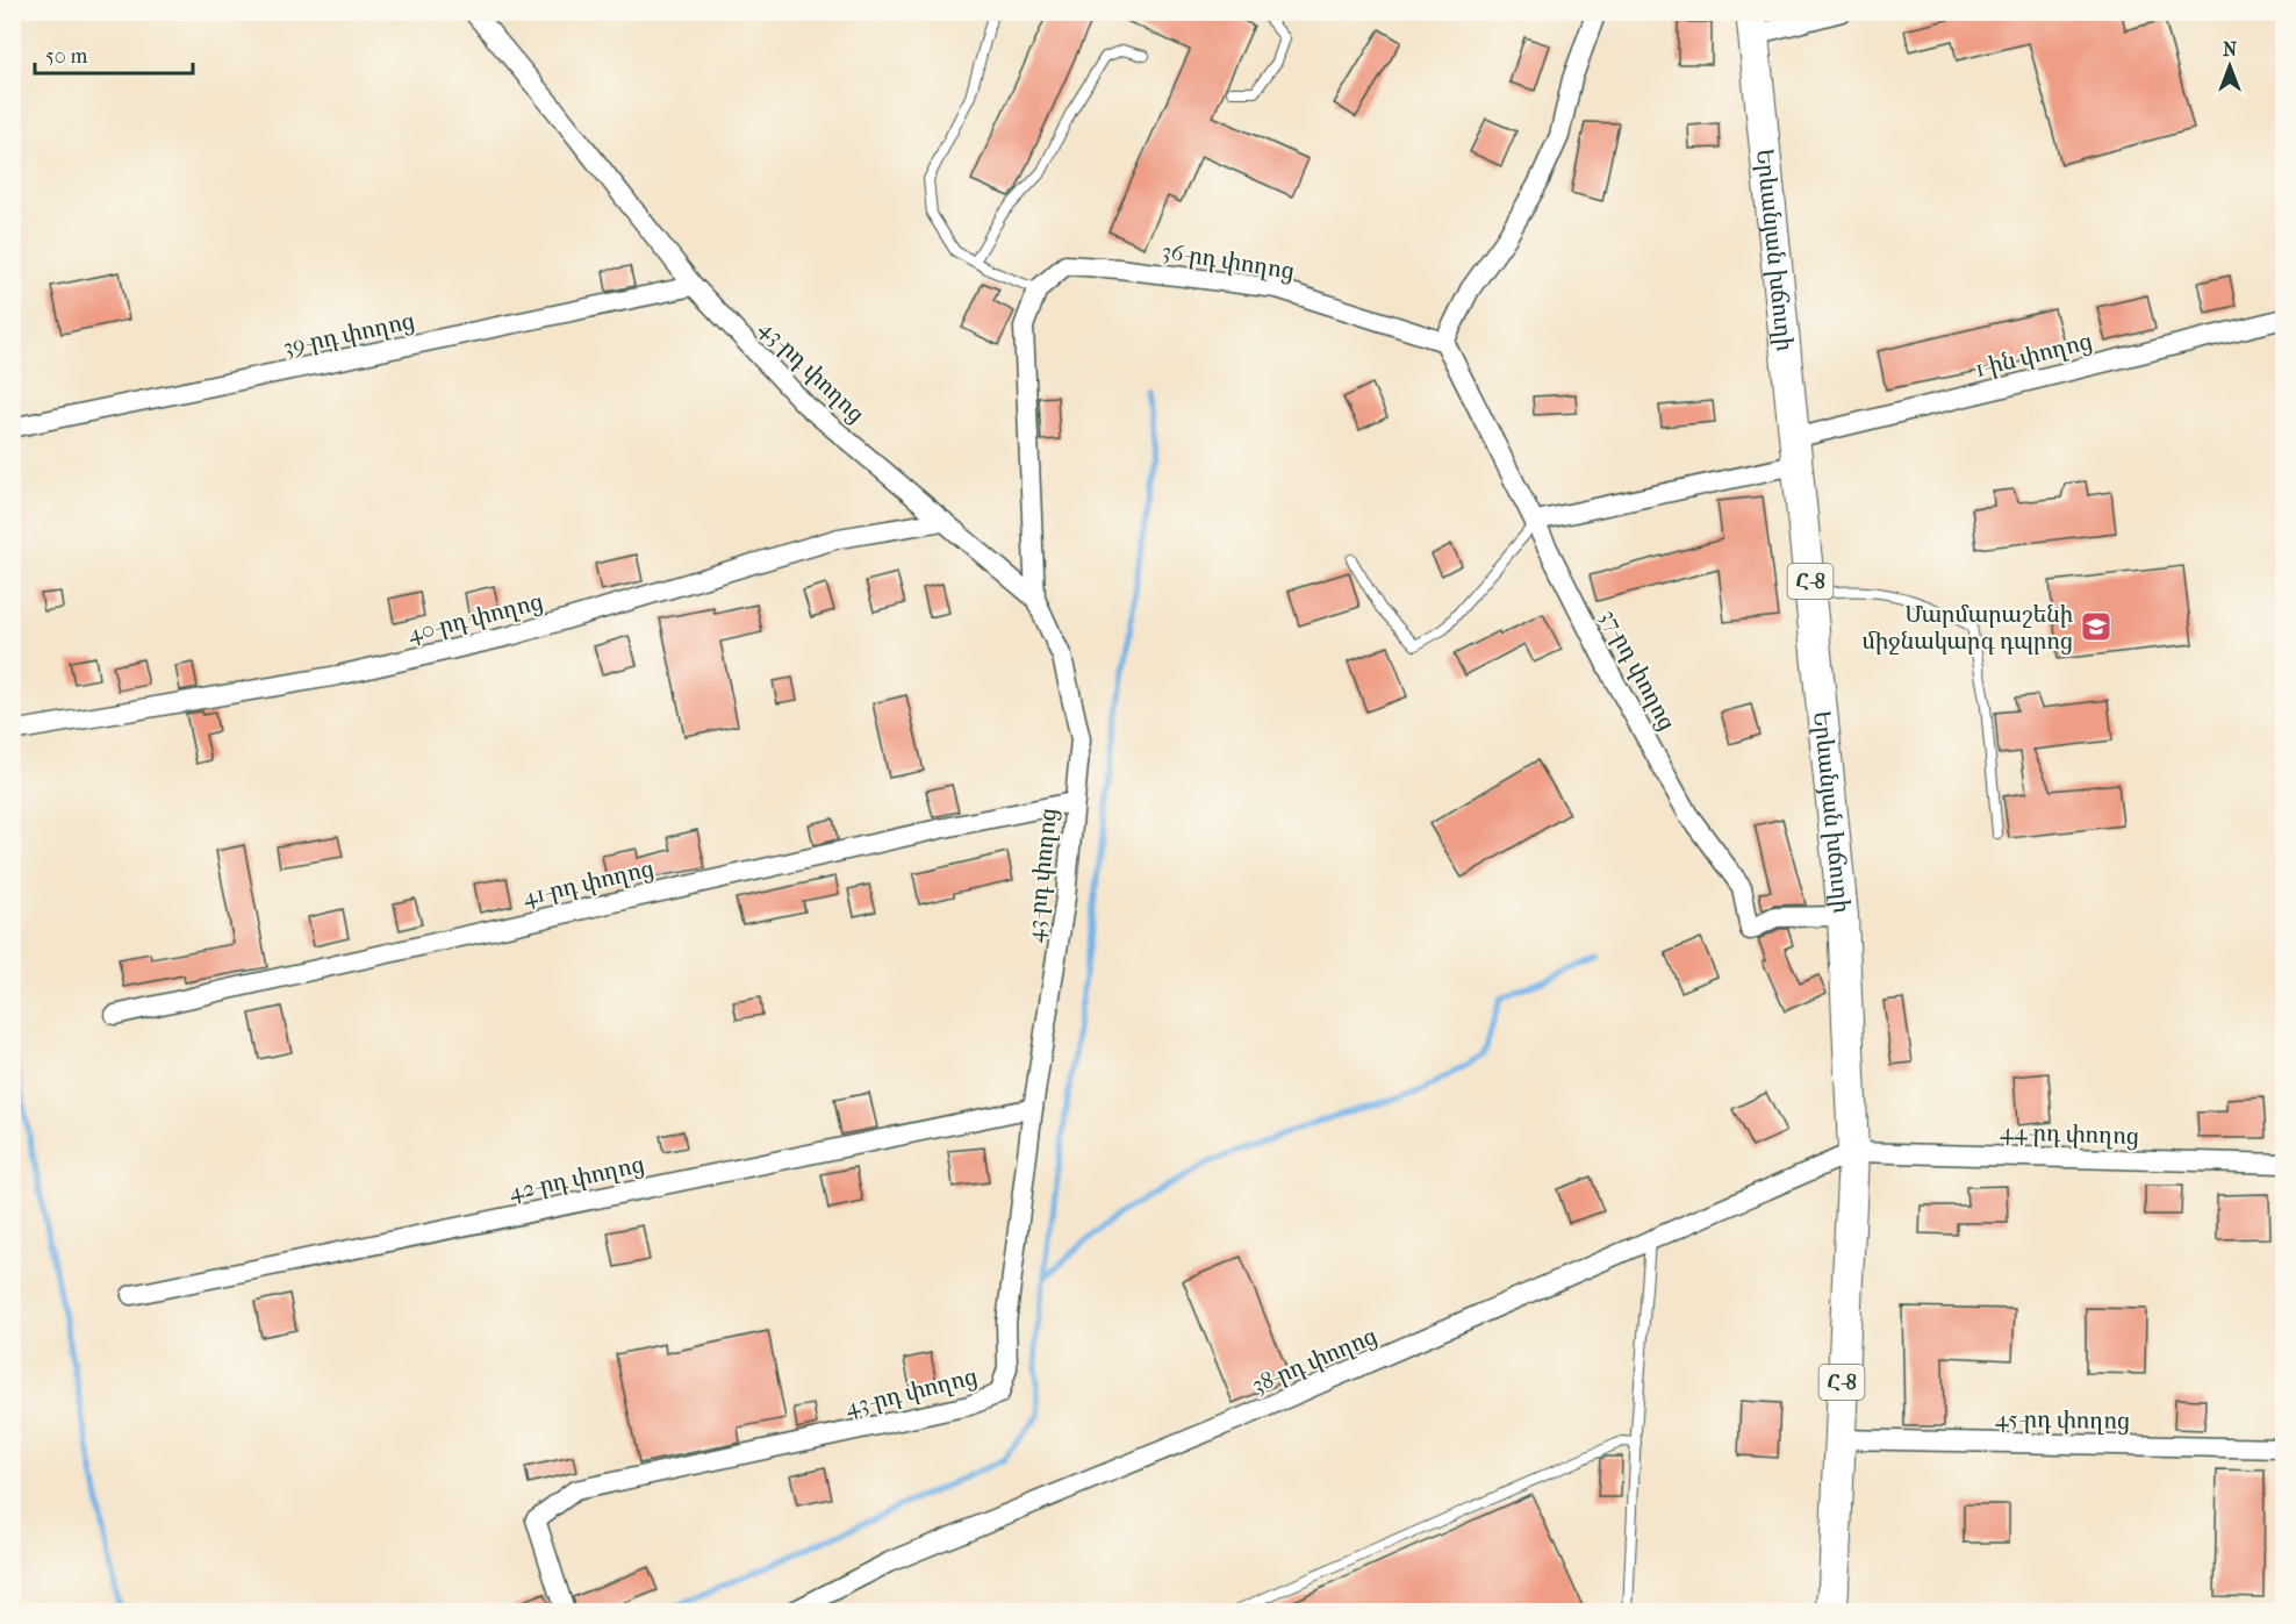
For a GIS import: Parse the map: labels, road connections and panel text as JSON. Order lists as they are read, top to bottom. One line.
{"streets":{"main road":["Երևանյան խճուղի","Հ-8"],"street":["36-րդ փողոց","39-րդ փողոց","1-ին փողոց","43-րդ փողոց","40-րդ փողոց","37-րդ փողոց","41-րդ փողոց","44-րդ փողոց","42-րդ փողոց","38-րդ փողոց","45-րդ փողոց"]},"crossings":[["Երևանյան խճուղի","1-ին փողոց"],["Երևանյան խճուղի","37-րդ փողոց"],["Երևանյան խճուղի","44-րդ փողոց"],["Երևանյան խճուղի","38-րդ փողոց"],["Երևանյան խճուղի","45-րդ փողոց"],["36-րդ փողոց","43-րդ փողոց"],["36-րդ փողոց","37-րդ փողոց"],["39-րդ փողոց","43-րդ փողոց"],["1-ին փողոց","37-րդ փողոց"],["43-րդ փողոց","40-րդ փողոց"],["43-րդ փողոց","41-րդ փողոց"],["43-րդ փողոց","42-րդ փողոց"],["44-րդ փողոց","38-րդ փողոց"]],"places":{"school or university":["Մարմարաշենի միջնակարգ դպրոց"]},"scale_bar":"50 m","north":"top"}
